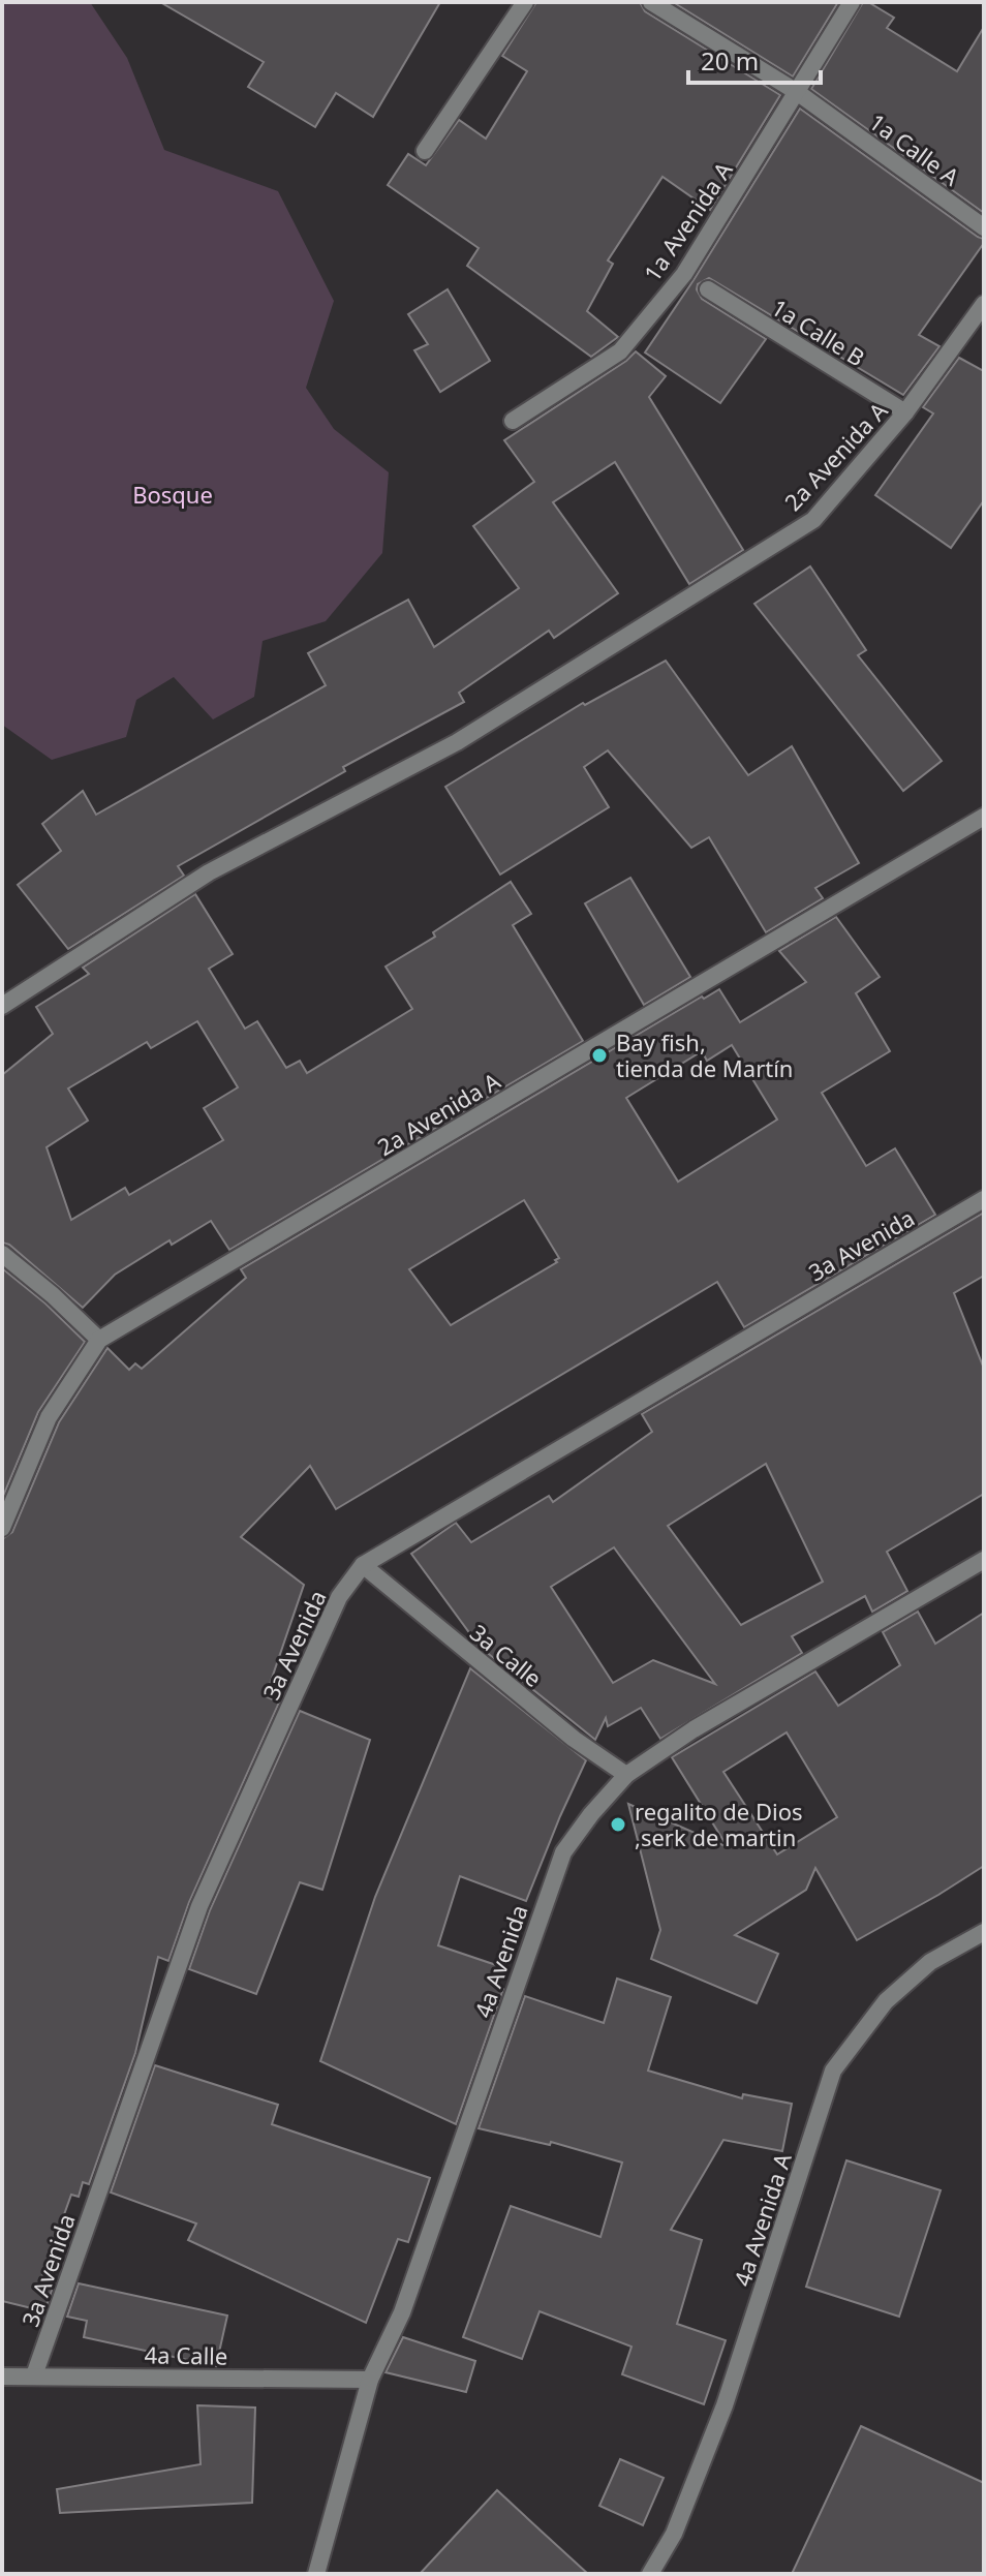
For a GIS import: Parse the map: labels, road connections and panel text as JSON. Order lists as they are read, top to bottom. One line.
{"streets":{"street":["1a Calle A","1a Avenida A","1a Calle B","2a Avenida A","3a Avenida","3a Calle","4a Avenida","4a Avenida A","4a Calle"]},"crossings":[["1a Calle A","1a Avenida A"],["1a Calle B","2a Avenida A"],["3a Avenida","3a Calle"],["3a Avenida","4a Calle"],["3a Calle","4a Avenida"],["4a Avenida","4a Calle"]],"parks":["Bosque"],"places":["Bay fish, tienda de Martín","regalito de Dios ,serk de martin"],"scale_bar":"20 m"}
